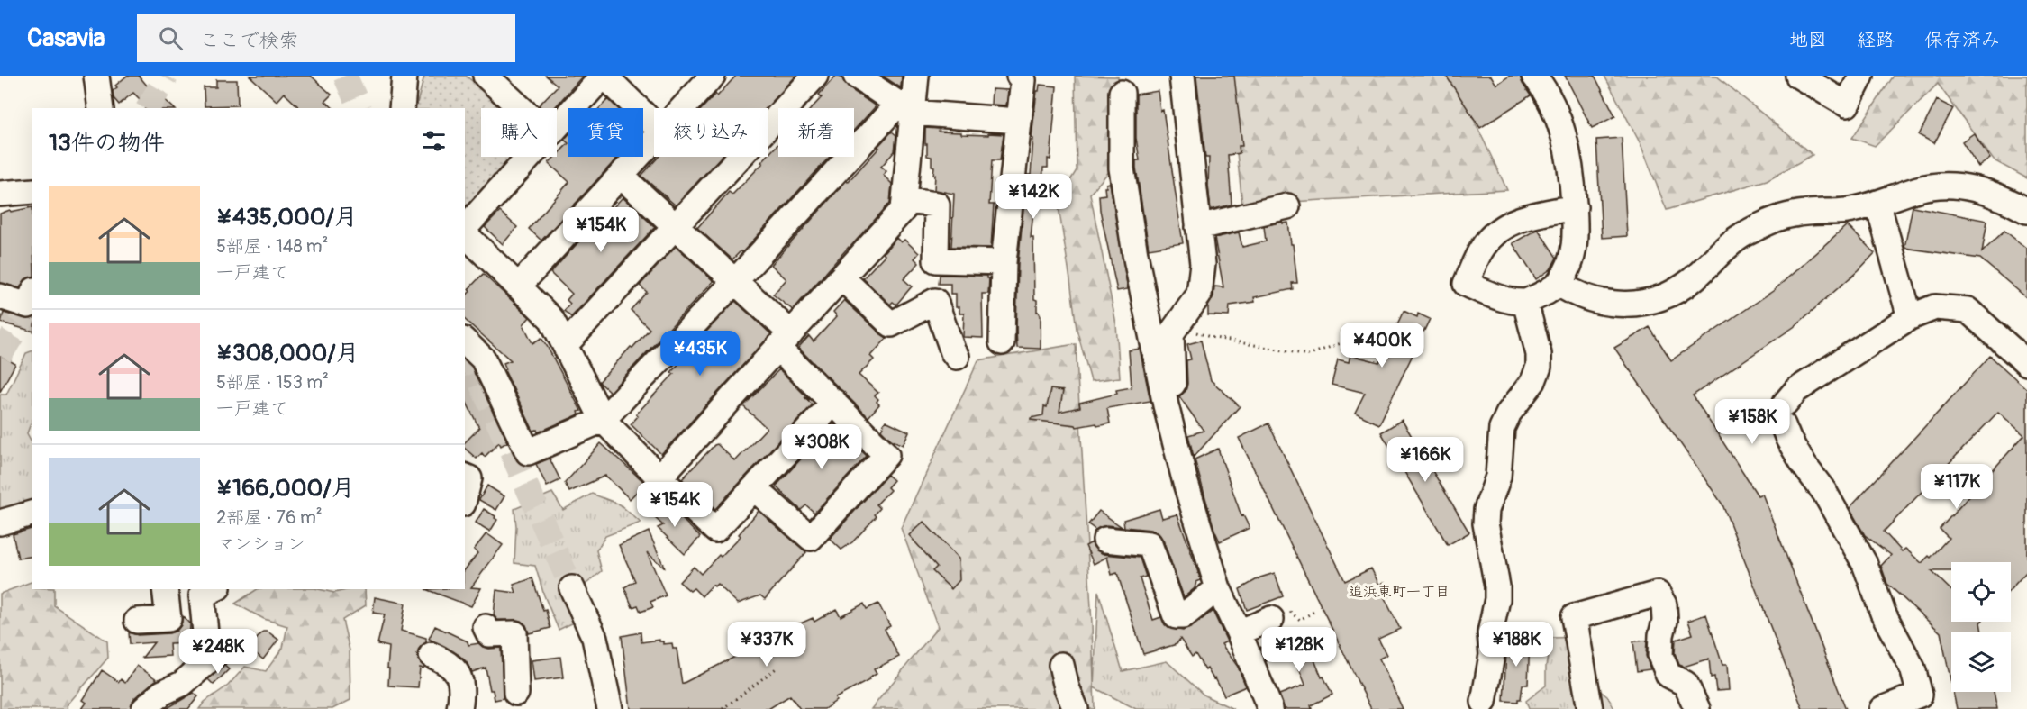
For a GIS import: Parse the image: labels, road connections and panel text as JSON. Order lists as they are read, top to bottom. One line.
{"districts":["追浜東町一丁目"],"page":{"header":"Casavia","search":"ここで検索","nav":["地図","経路","保存済み"],"chip":["購入","賃貸","絞り込み","新着"],"heading":"13件の物件","list":[{"name":"¥435,000/月","note":"5部屋 · 148 m² · 一戸建て"},{"name":"¥308,000/月","note":"5部屋 · 153 m² · 一戸建て"},{"name":"¥166,000/月","note":"2部屋 · 76 m² · マンション"}],"price":["¥142K","¥154K","¥400K","¥435K","¥158K","¥308K","¥166K","¥117K","¥154K","¥337K","¥188K","¥128K","¥248K"]}}
